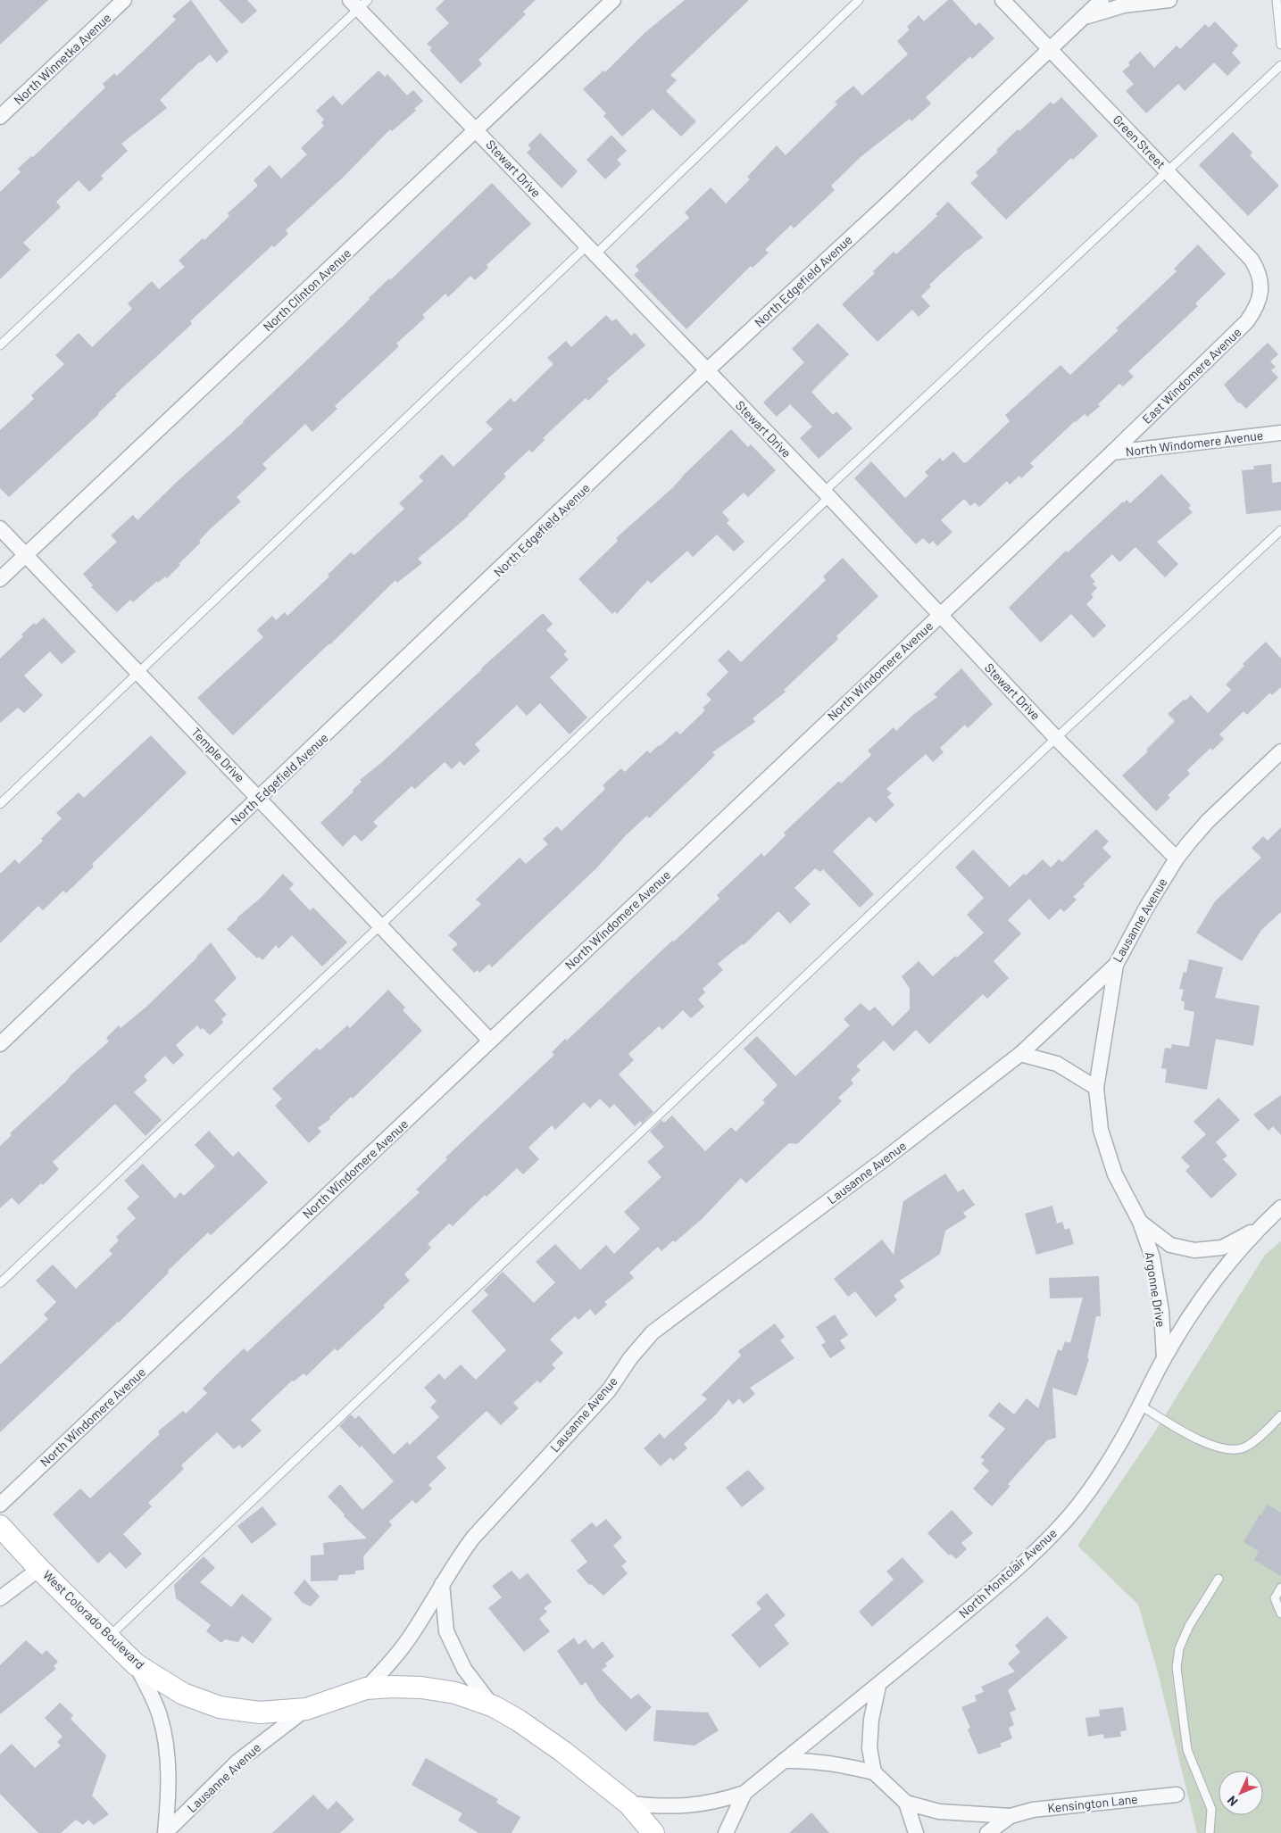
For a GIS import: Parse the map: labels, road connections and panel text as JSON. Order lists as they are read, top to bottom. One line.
{"streets":{"street":["North Winnetka Avenue","Green Street","Stewart Drive","North Edgefield Avenue","North Clinton Avenue","East Windomere Avenue","North Windomere Avenue","Temple Drive","Lausanne Avenue","Argonne Drive","North Montclair Avenue","West Colorado Boulevard","Kensington Lane"]},"crossings":[["Green Street","North Edgefield Avenue"],["Green Street","East Windomere Avenue"],["Stewart Drive","North Edgefield Avenue"],["Stewart Drive","North Clinton Avenue"],["Stewart Drive","North Windomere Avenue"],["Stewart Drive","Lausanne Avenue"],["North Edgefield Avenue","Temple Drive"],["North Clinton Avenue","Temple Drive"],["East Windomere Avenue","North Windomere Avenue"],["North Windomere Avenue","Temple Drive"],["Lausanne Avenue","Argonne Drive"],["Lausanne Avenue","West Colorado Boulevard"],["Argonne Drive","North Montclair Avenue"],["North Montclair Avenue","West Colorado Boulevard"],["North Montclair Avenue","Kensington Lane"]],"north":"bottom left"}
